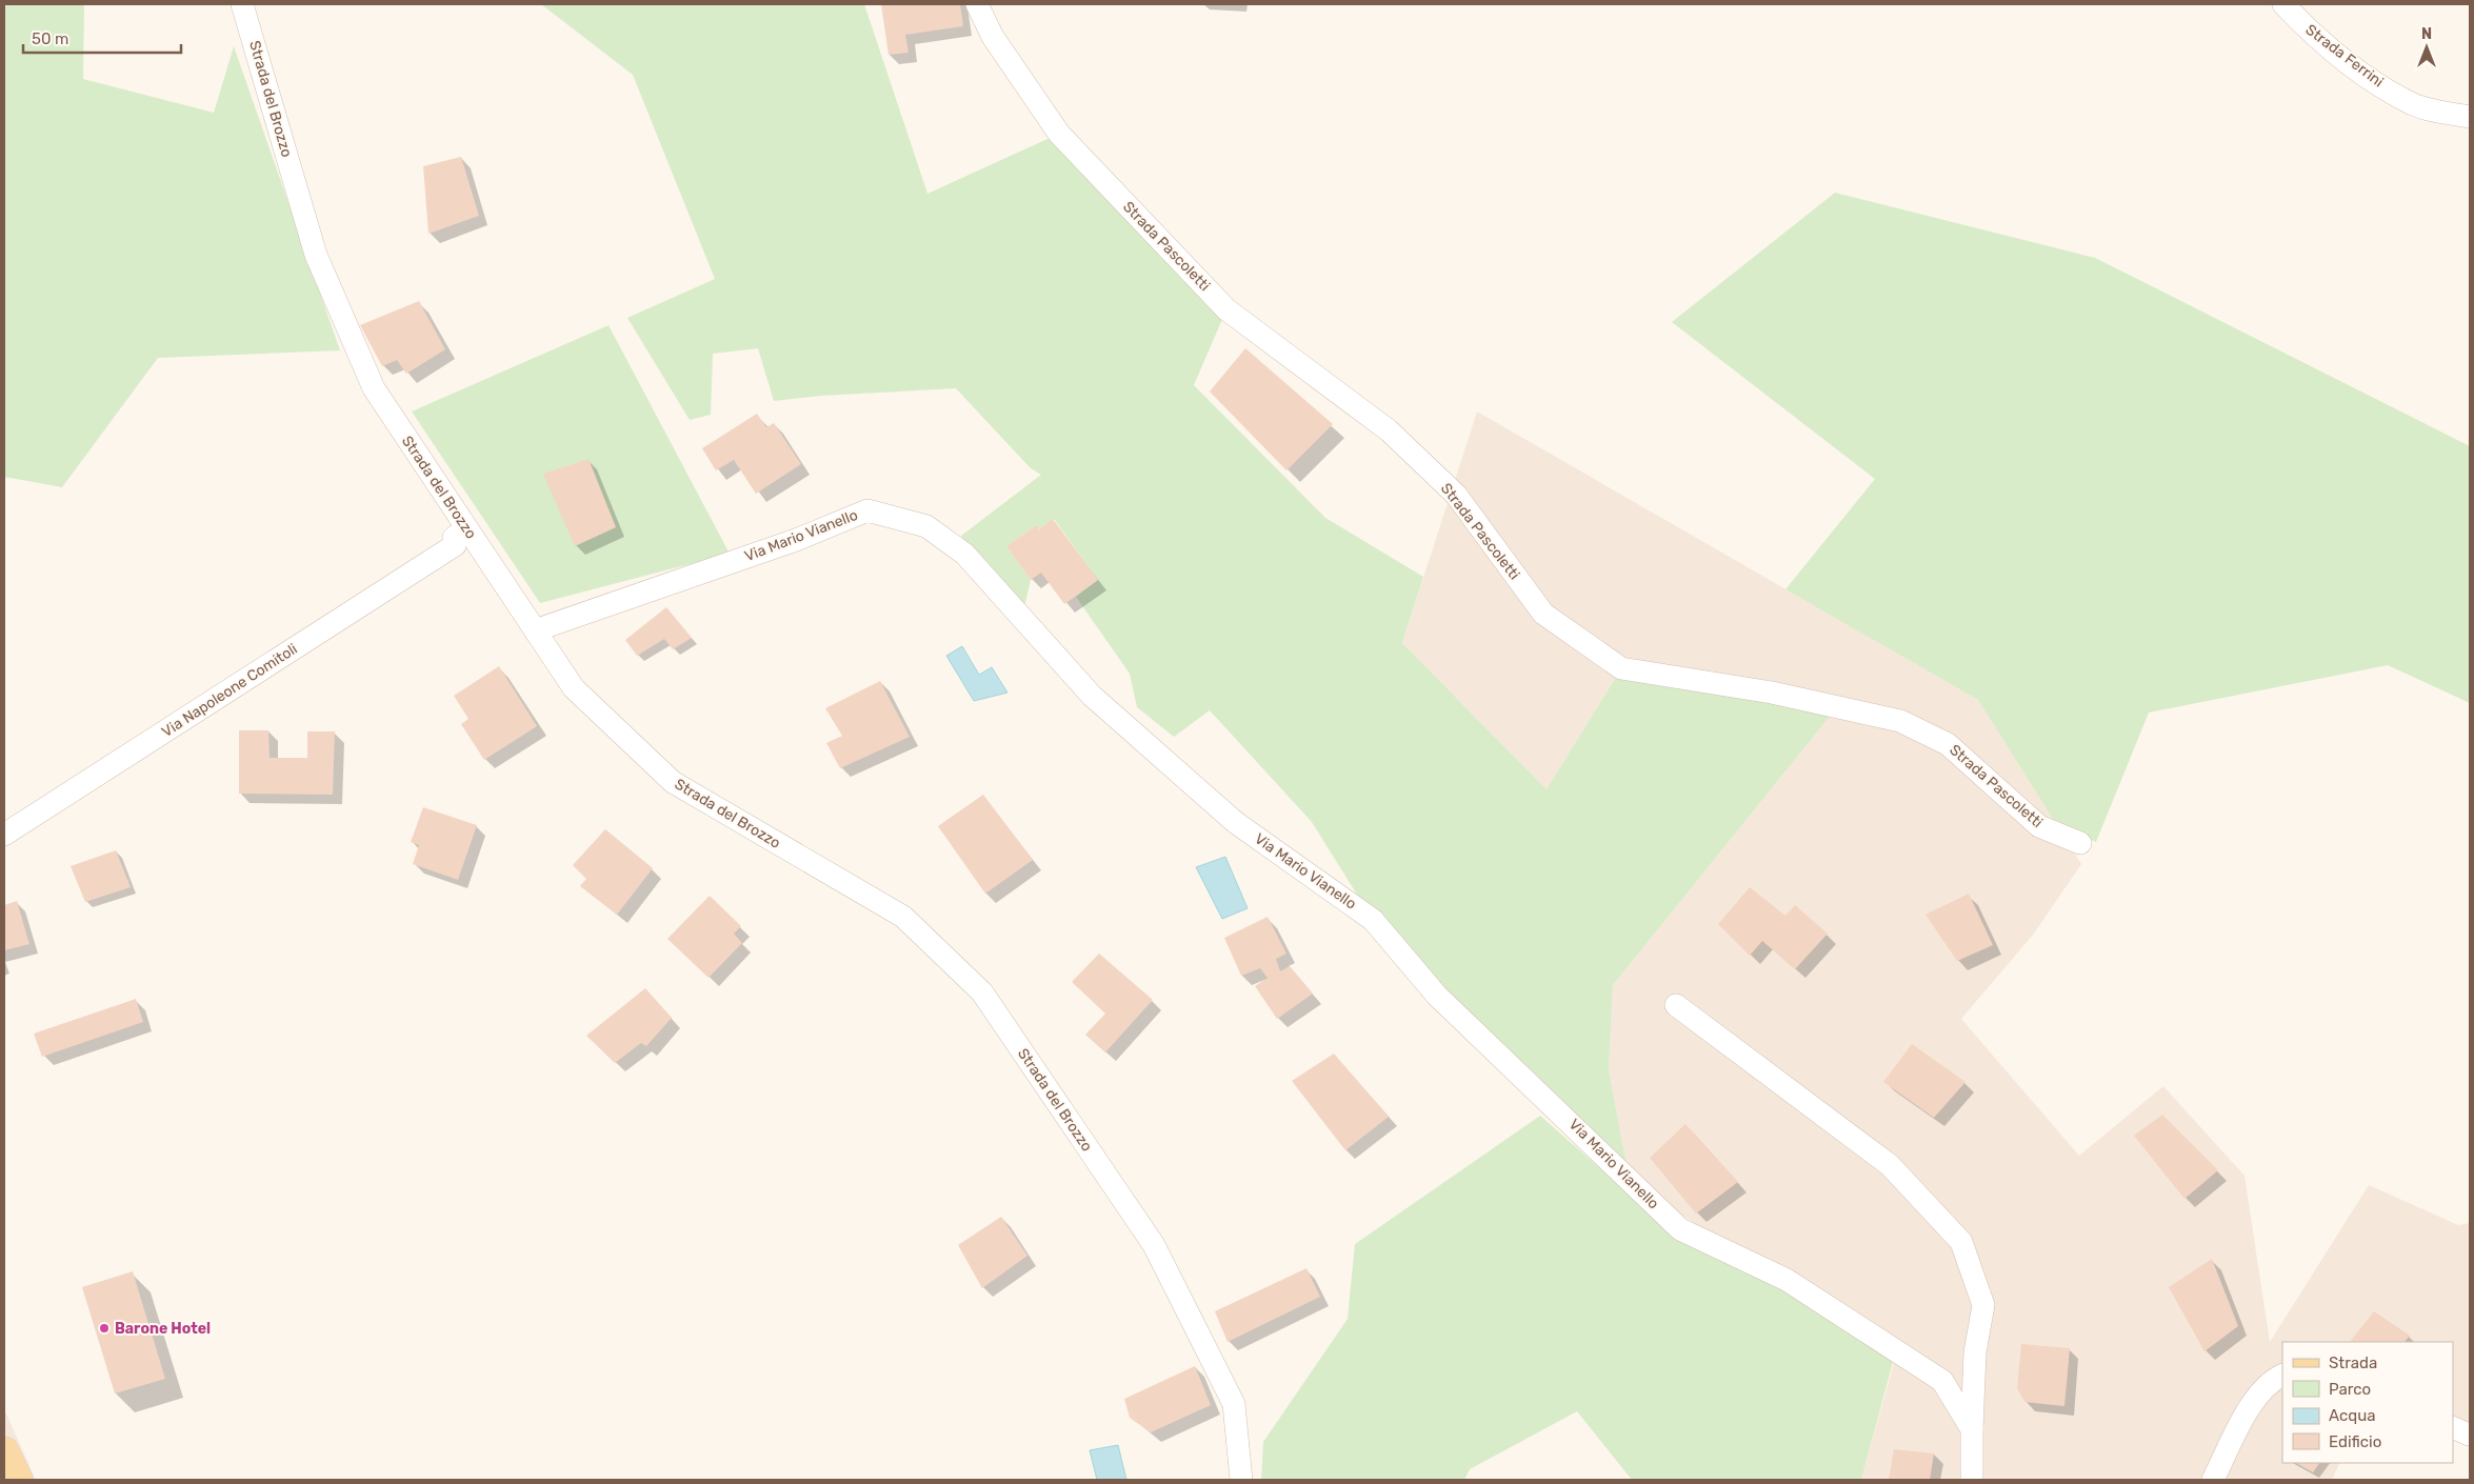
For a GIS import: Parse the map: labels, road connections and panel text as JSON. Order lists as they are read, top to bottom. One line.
{"streets":{"street":["Strada Ferrini","Strada del Brozzo","Strada Pascoletti","Via Mario Vianello","Via Napoleone Comitoli"]},"crossings":[["Strada del Brozzo","Via Mario Vianello"],["Strada del Brozzo","Via Napoleone Comitoli"]],"places":["Barone Hotel"],"legend":["Strada","Parco","Acqua","Edificio"],"scale_bar":"50 m","north":"top"}
